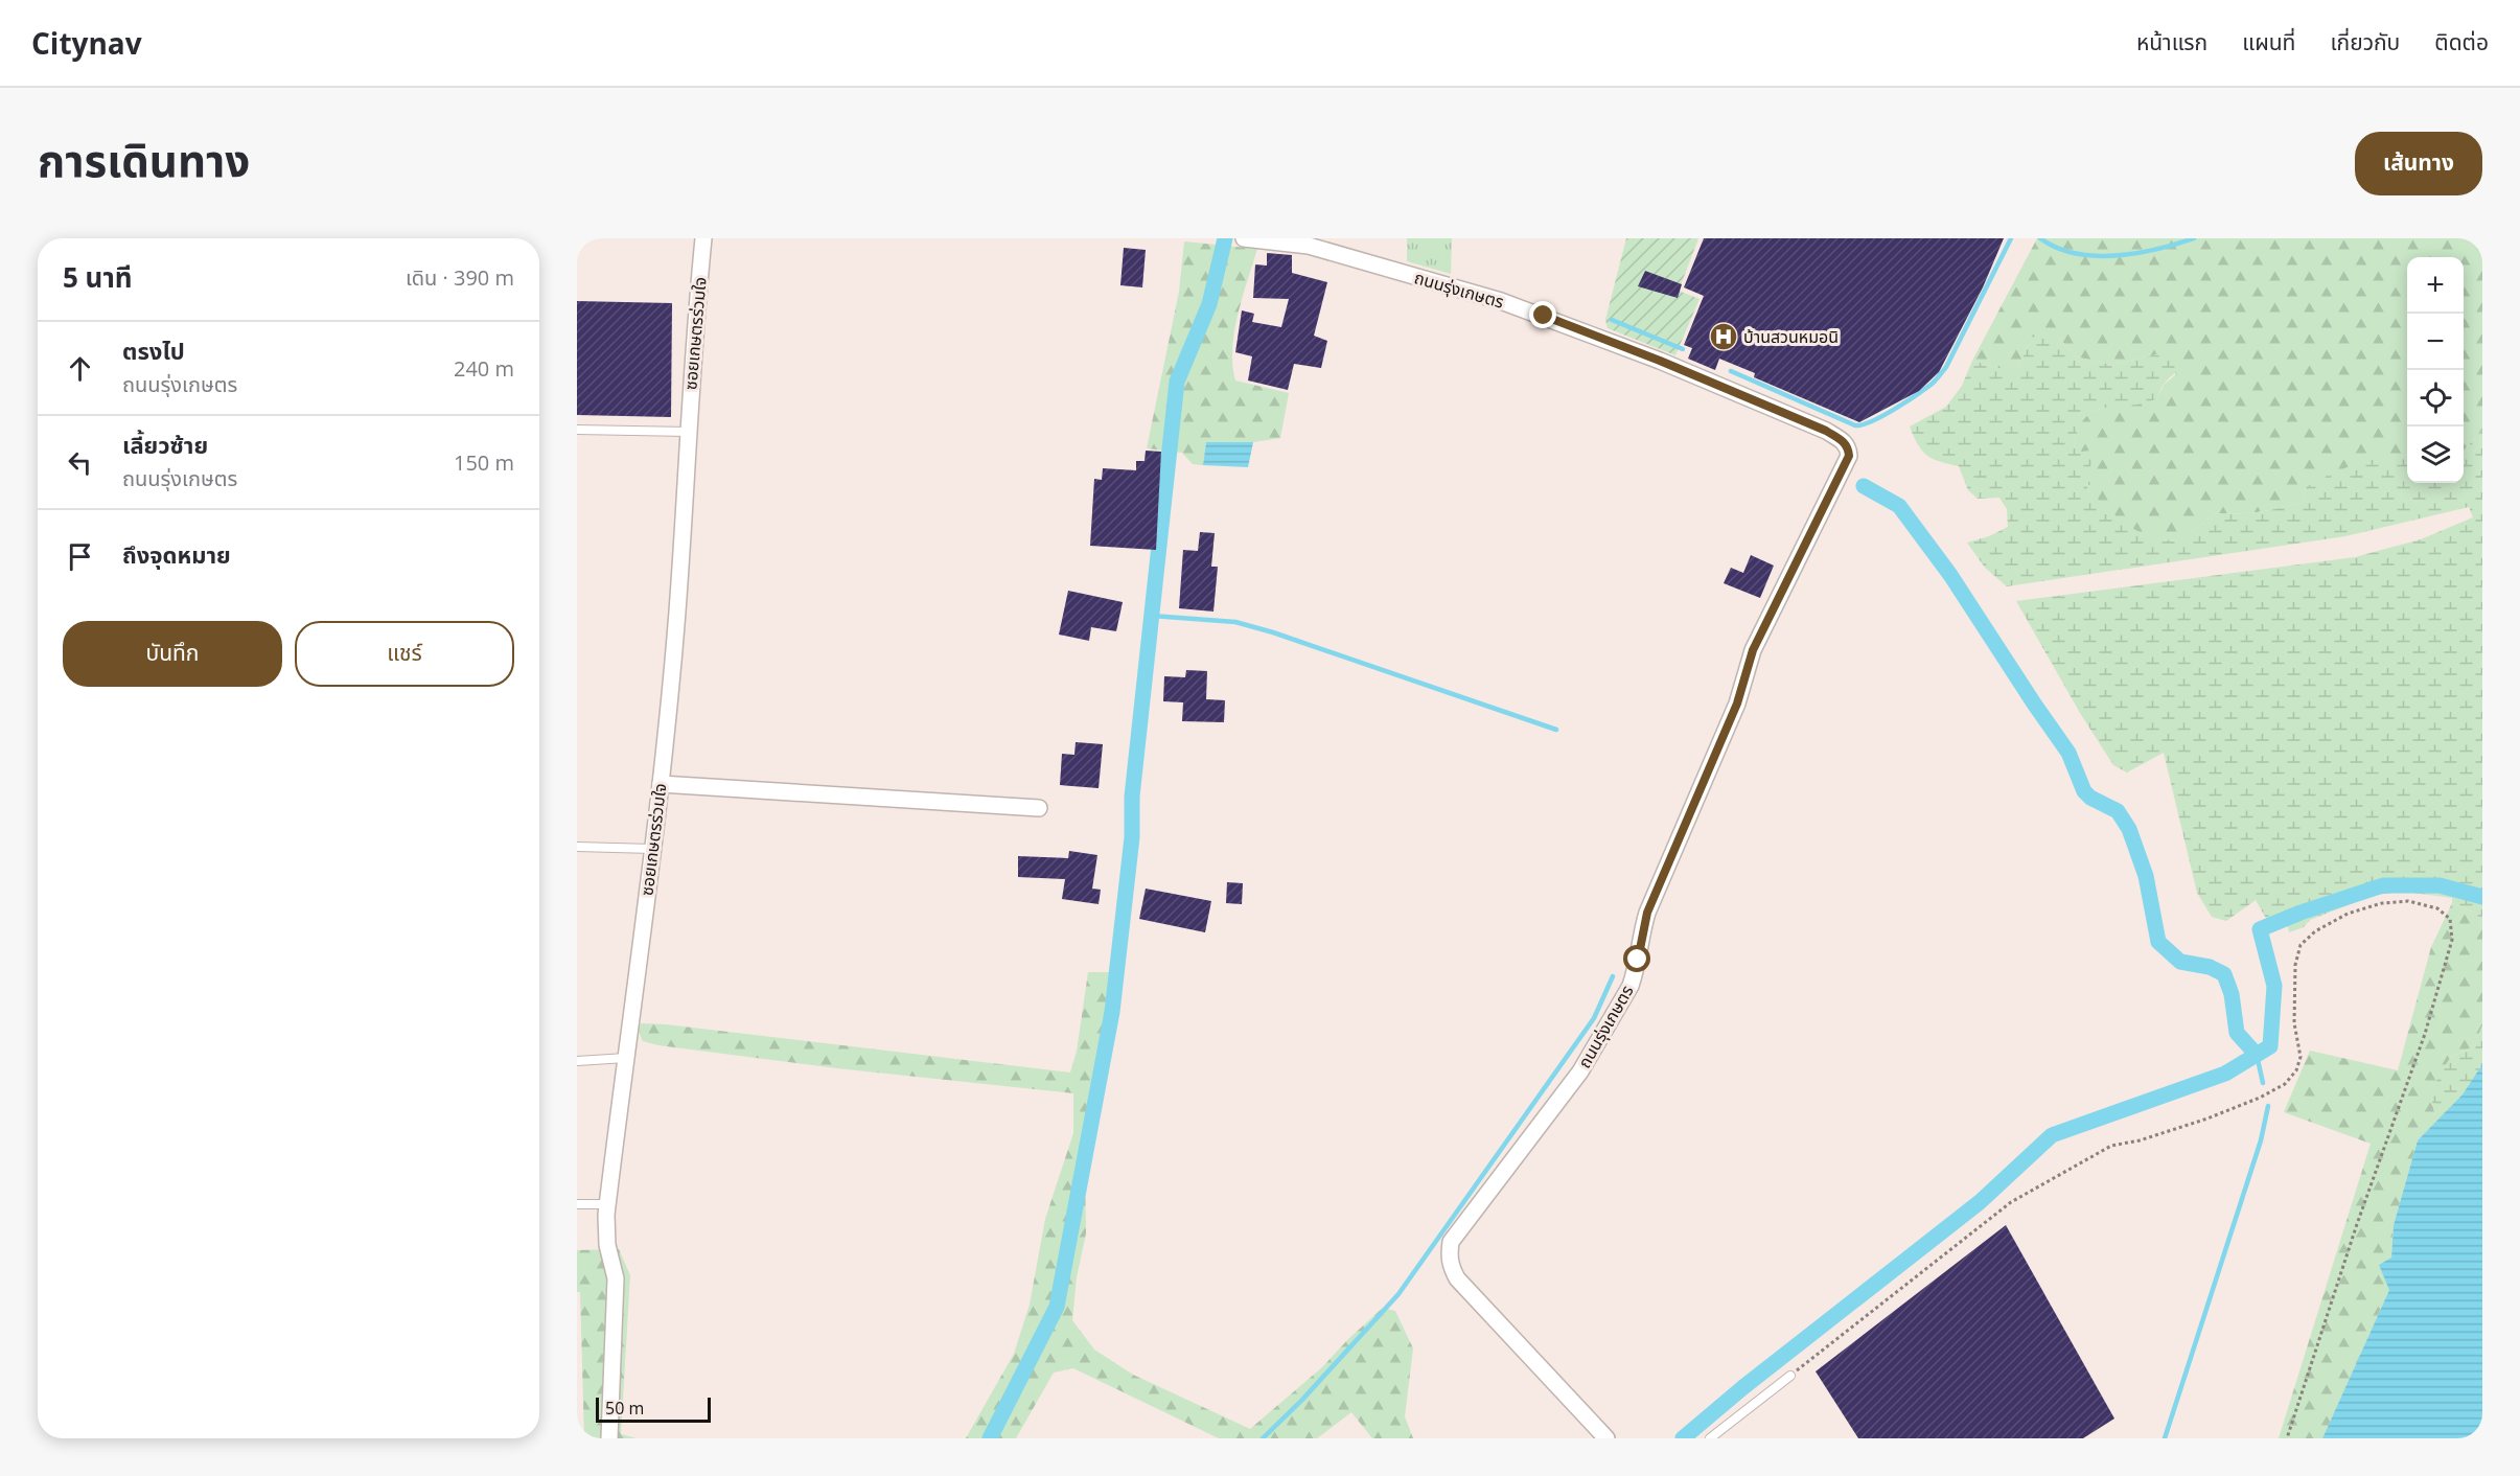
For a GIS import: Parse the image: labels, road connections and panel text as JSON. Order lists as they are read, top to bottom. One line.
{"streets":{"street":["ถนนรุ่งเกษตร","ซอยเกษตรร่วมใจ"]},"places":{"hospital":["บ้านสวนหมอนิ"]},"scale_bar":"50 m","page":{"header":"Citynav","nav":["หน้าแรก","แผนที่","เกี่ยวกับ","ติดต่อ"],"title":"การเดินทาง","buttons":["เส้นทาง",["บันทึก","แชร์"]],"heading":["5 นาที","เดิน · 390 m"],"map_buttons":["+","−"],"list":[["ตรงไป","ถนนรุ่งเกษตร","240 m"],["เลี้ยวซ้าย","ถนนรุ่งเกษตร","150 m"],"ถึงจุดหมาย"],"scale":"50 m"}}
